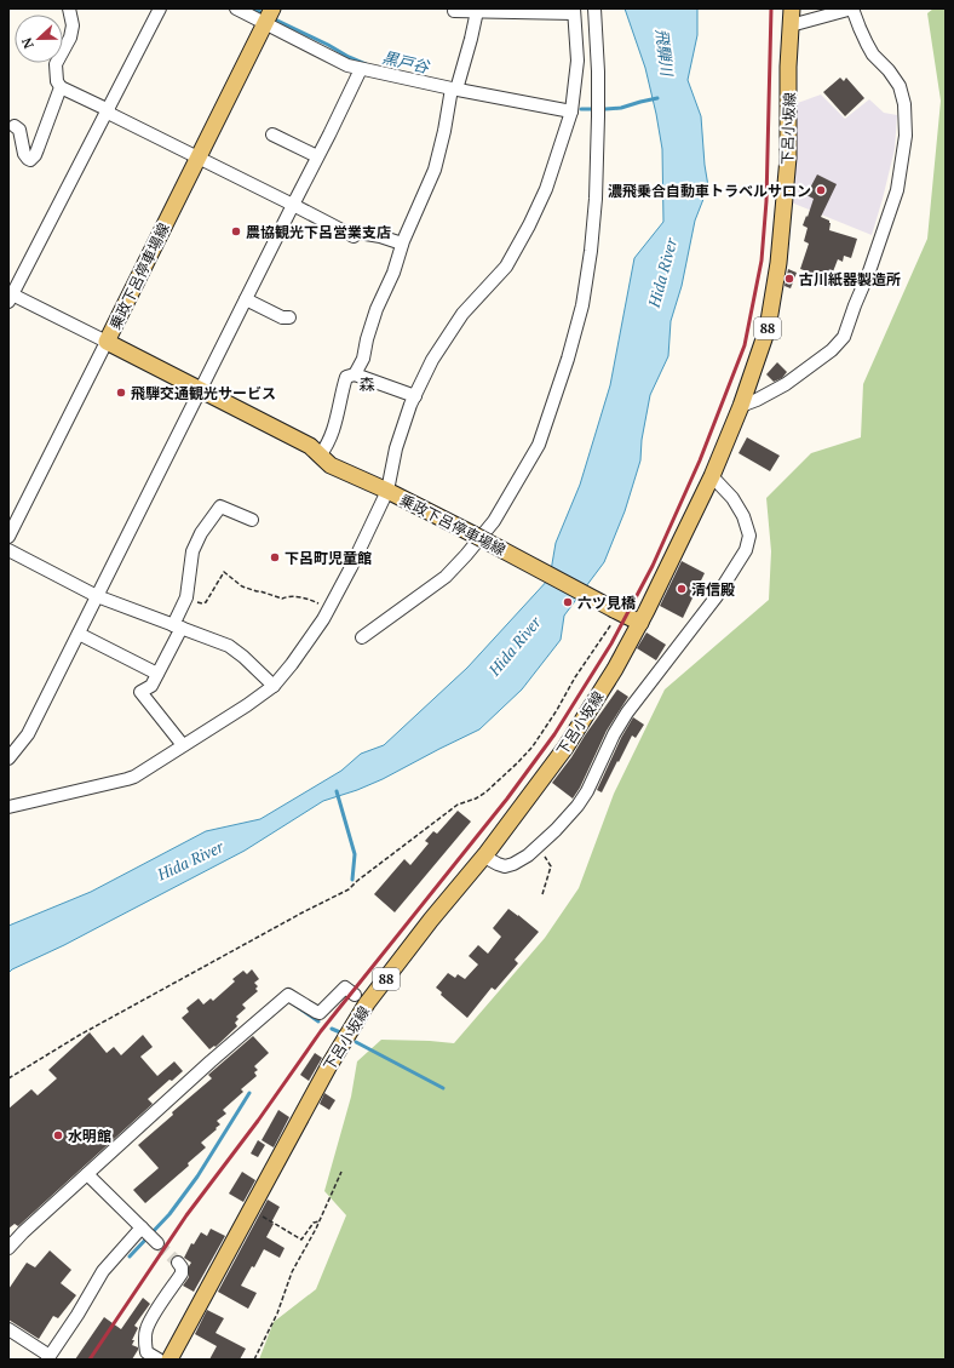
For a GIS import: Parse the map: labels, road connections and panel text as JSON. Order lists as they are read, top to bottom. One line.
{"streets":{"main road":["下呂小坂線","乗政下呂停車場線","88"]},"crossings":[["下呂小坂線","乗政下呂停車場線"]],"districts":["森"],"water":["飛騨川","黒戸谷","Hida River"],"places":["濃飛乗合自動車トラベルサロン","農協観光下呂営業支店","古川紙器製造所","飛騨交通観光サービス","下呂町児童館","清信殿","六ツ見橋","水明館"],"north":"left"}
